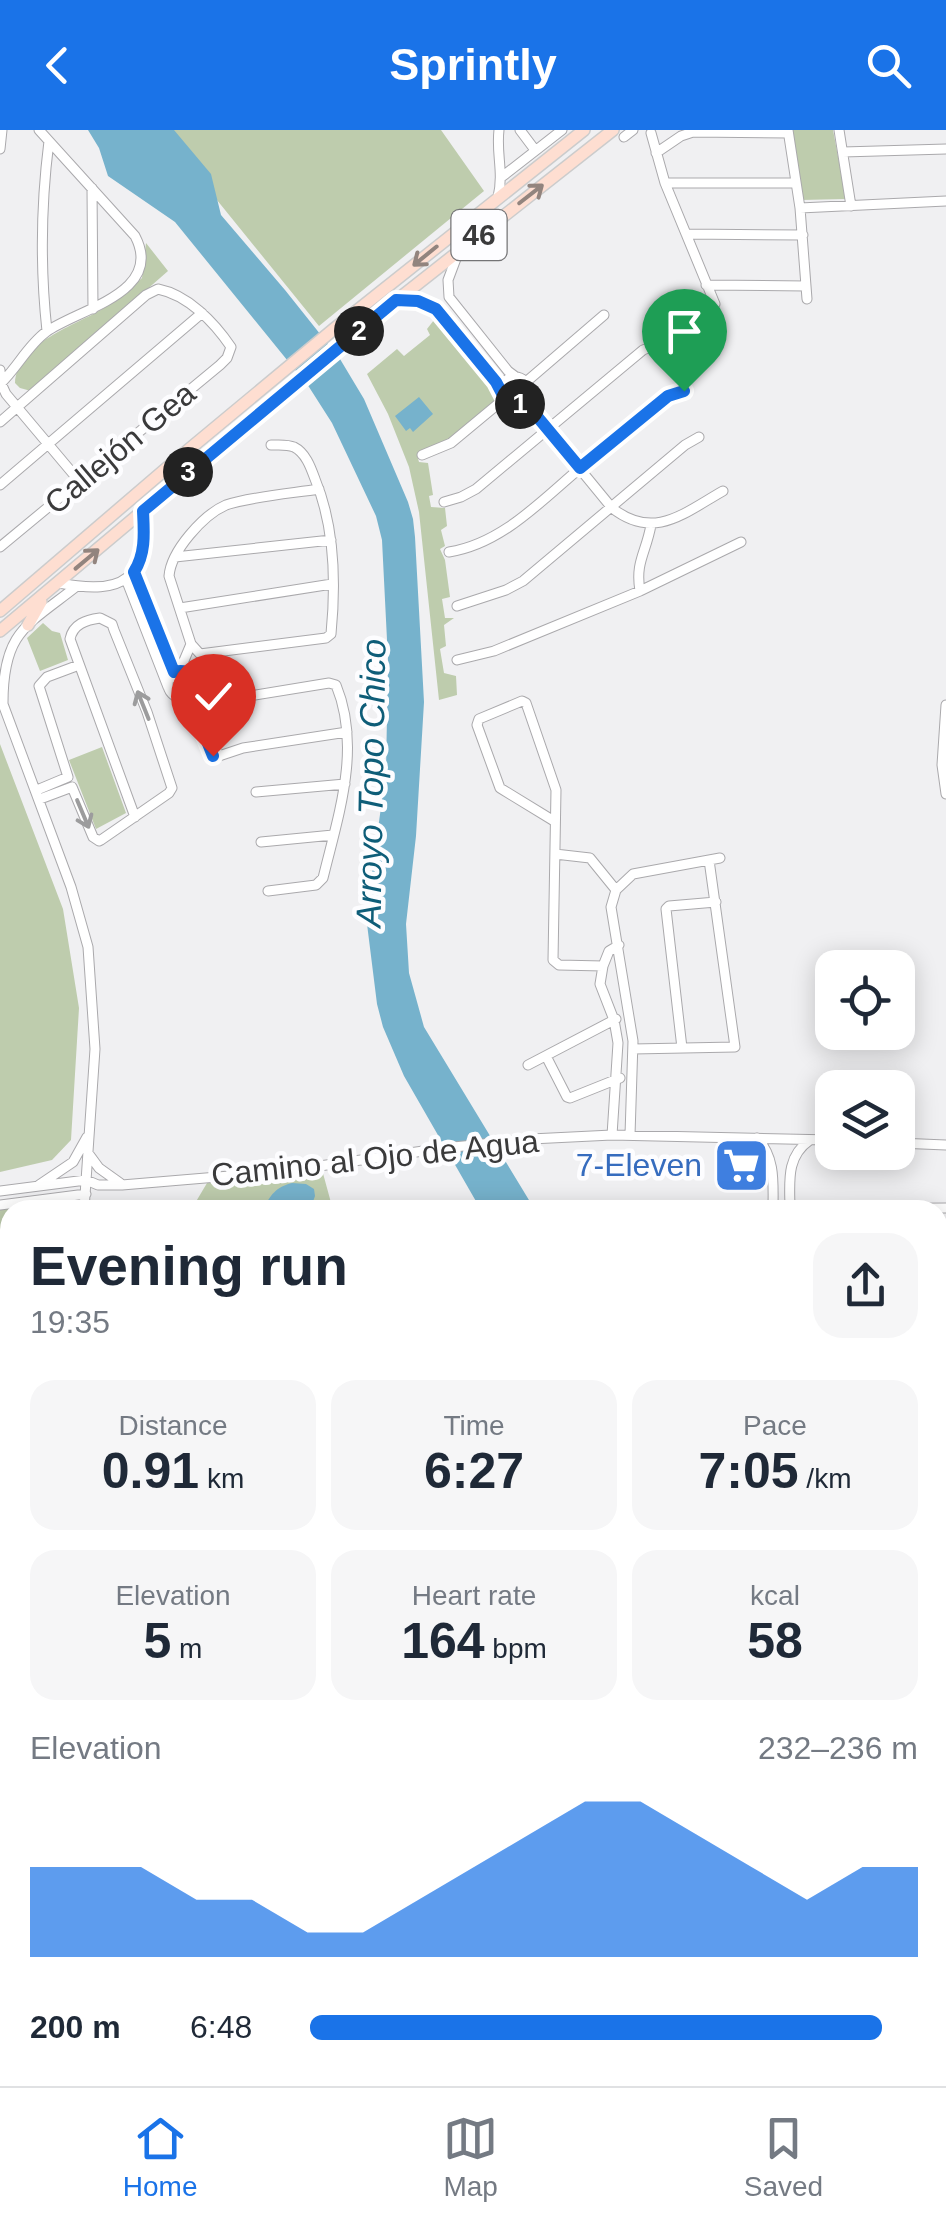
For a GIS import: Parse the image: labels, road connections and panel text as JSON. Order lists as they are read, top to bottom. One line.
{"streets":{"main road":["46"],"street":["Callejón Gea","Camino al Ojo de Agua"]},"water":["Arroyo Topo Chico"],"places":{"supermarket":["7-Eleven"]},"page":{"header":"Sprintly","pins":["2","1","3"],"heading":["Evening run","19:35"],"stats":[["Distance","0.91 km"],["Time","6:27"],["Pace","7:05 /km"],["Elevation","5 m"],["Heart rate","164 bpm"],["kcal","58"]],"chart":["Elevation","232–236 m"],"list":[{"name":"200 m","note":"6:48"}],"tabs":["Home","Map","Saved"]}}
